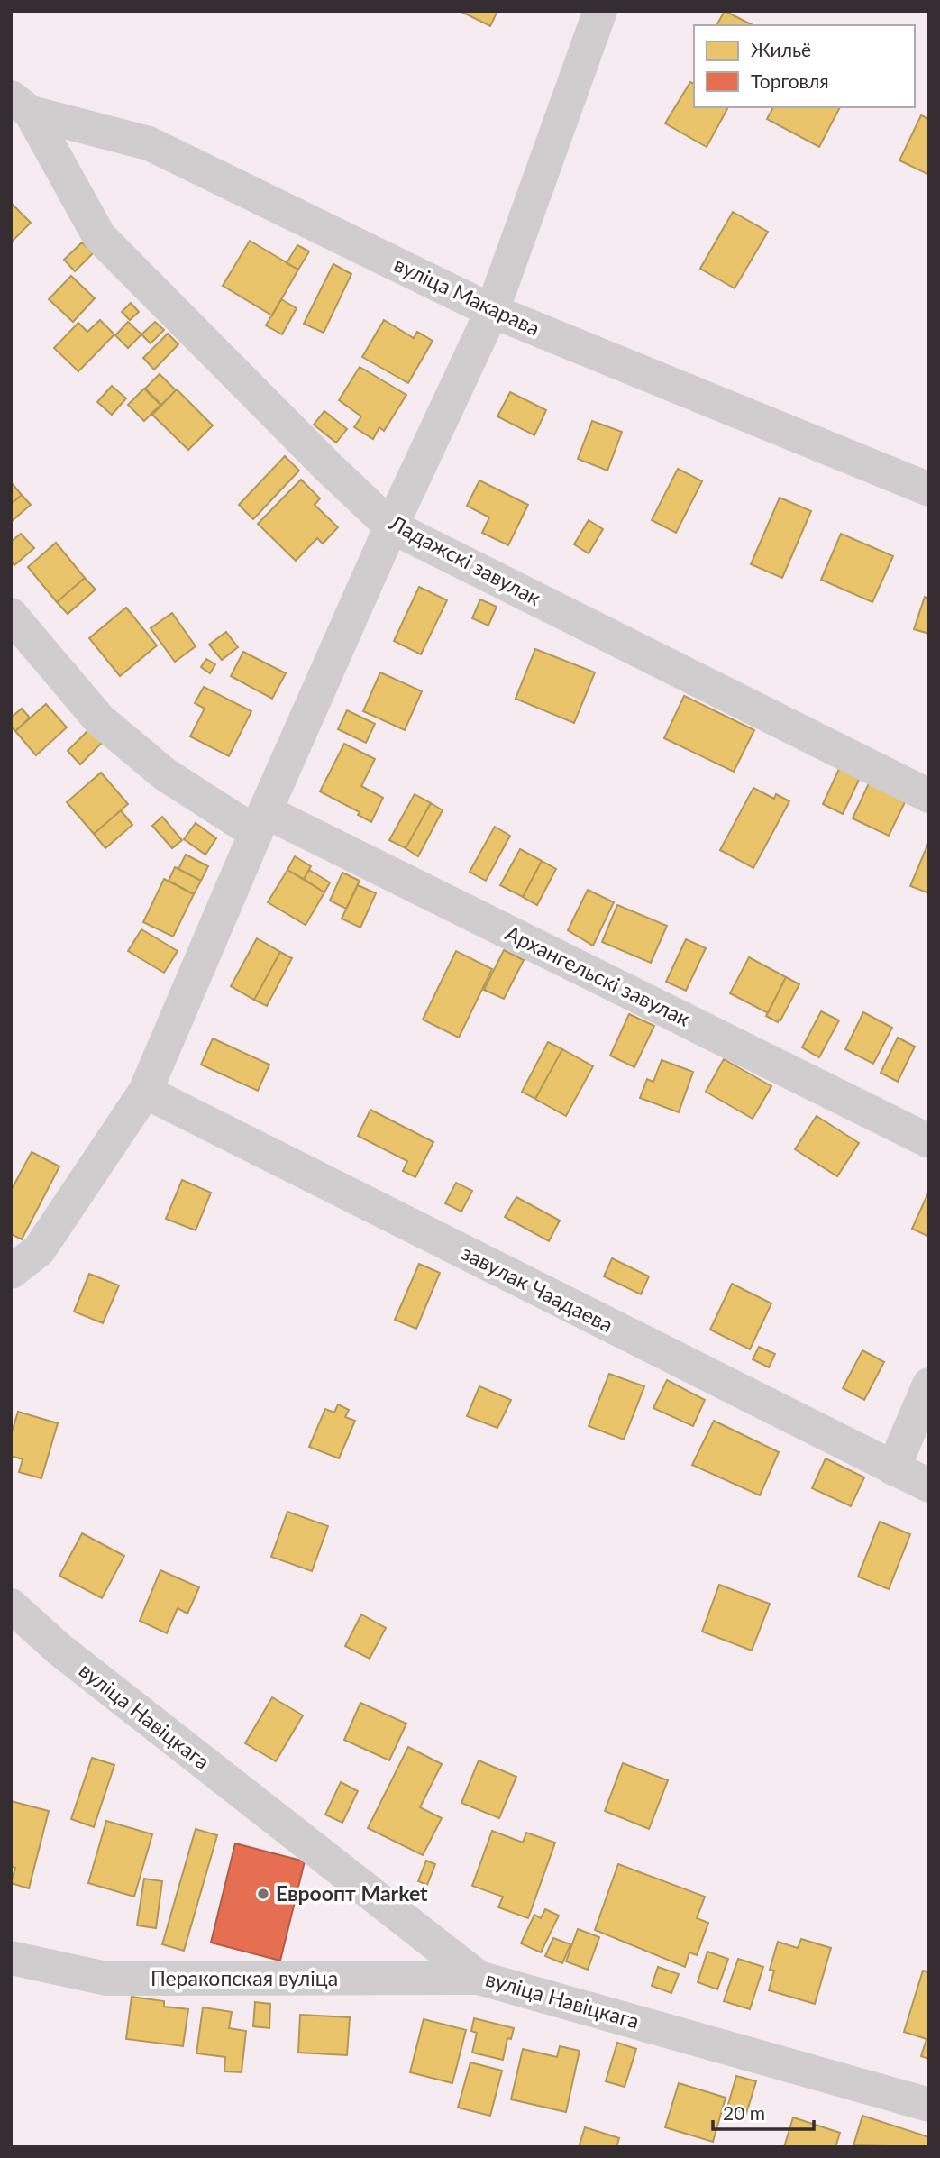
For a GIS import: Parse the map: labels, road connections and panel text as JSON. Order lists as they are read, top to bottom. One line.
{"streets":{"street":["вуліца Макарава","Ладажскі завулак","Архангельскі завулак","завулак Чаадаева","вуліца Навіцкага","Перакопская вуліца"]},"crossings":[["вуліца Макарава","Ладажскі завулак"],["вуліца Навіцкага","Перакопская вуліца"]],"places":["Евроопт Market"],"legend":["Жильё","Торговля"],"scale_bar":"20 m"}
